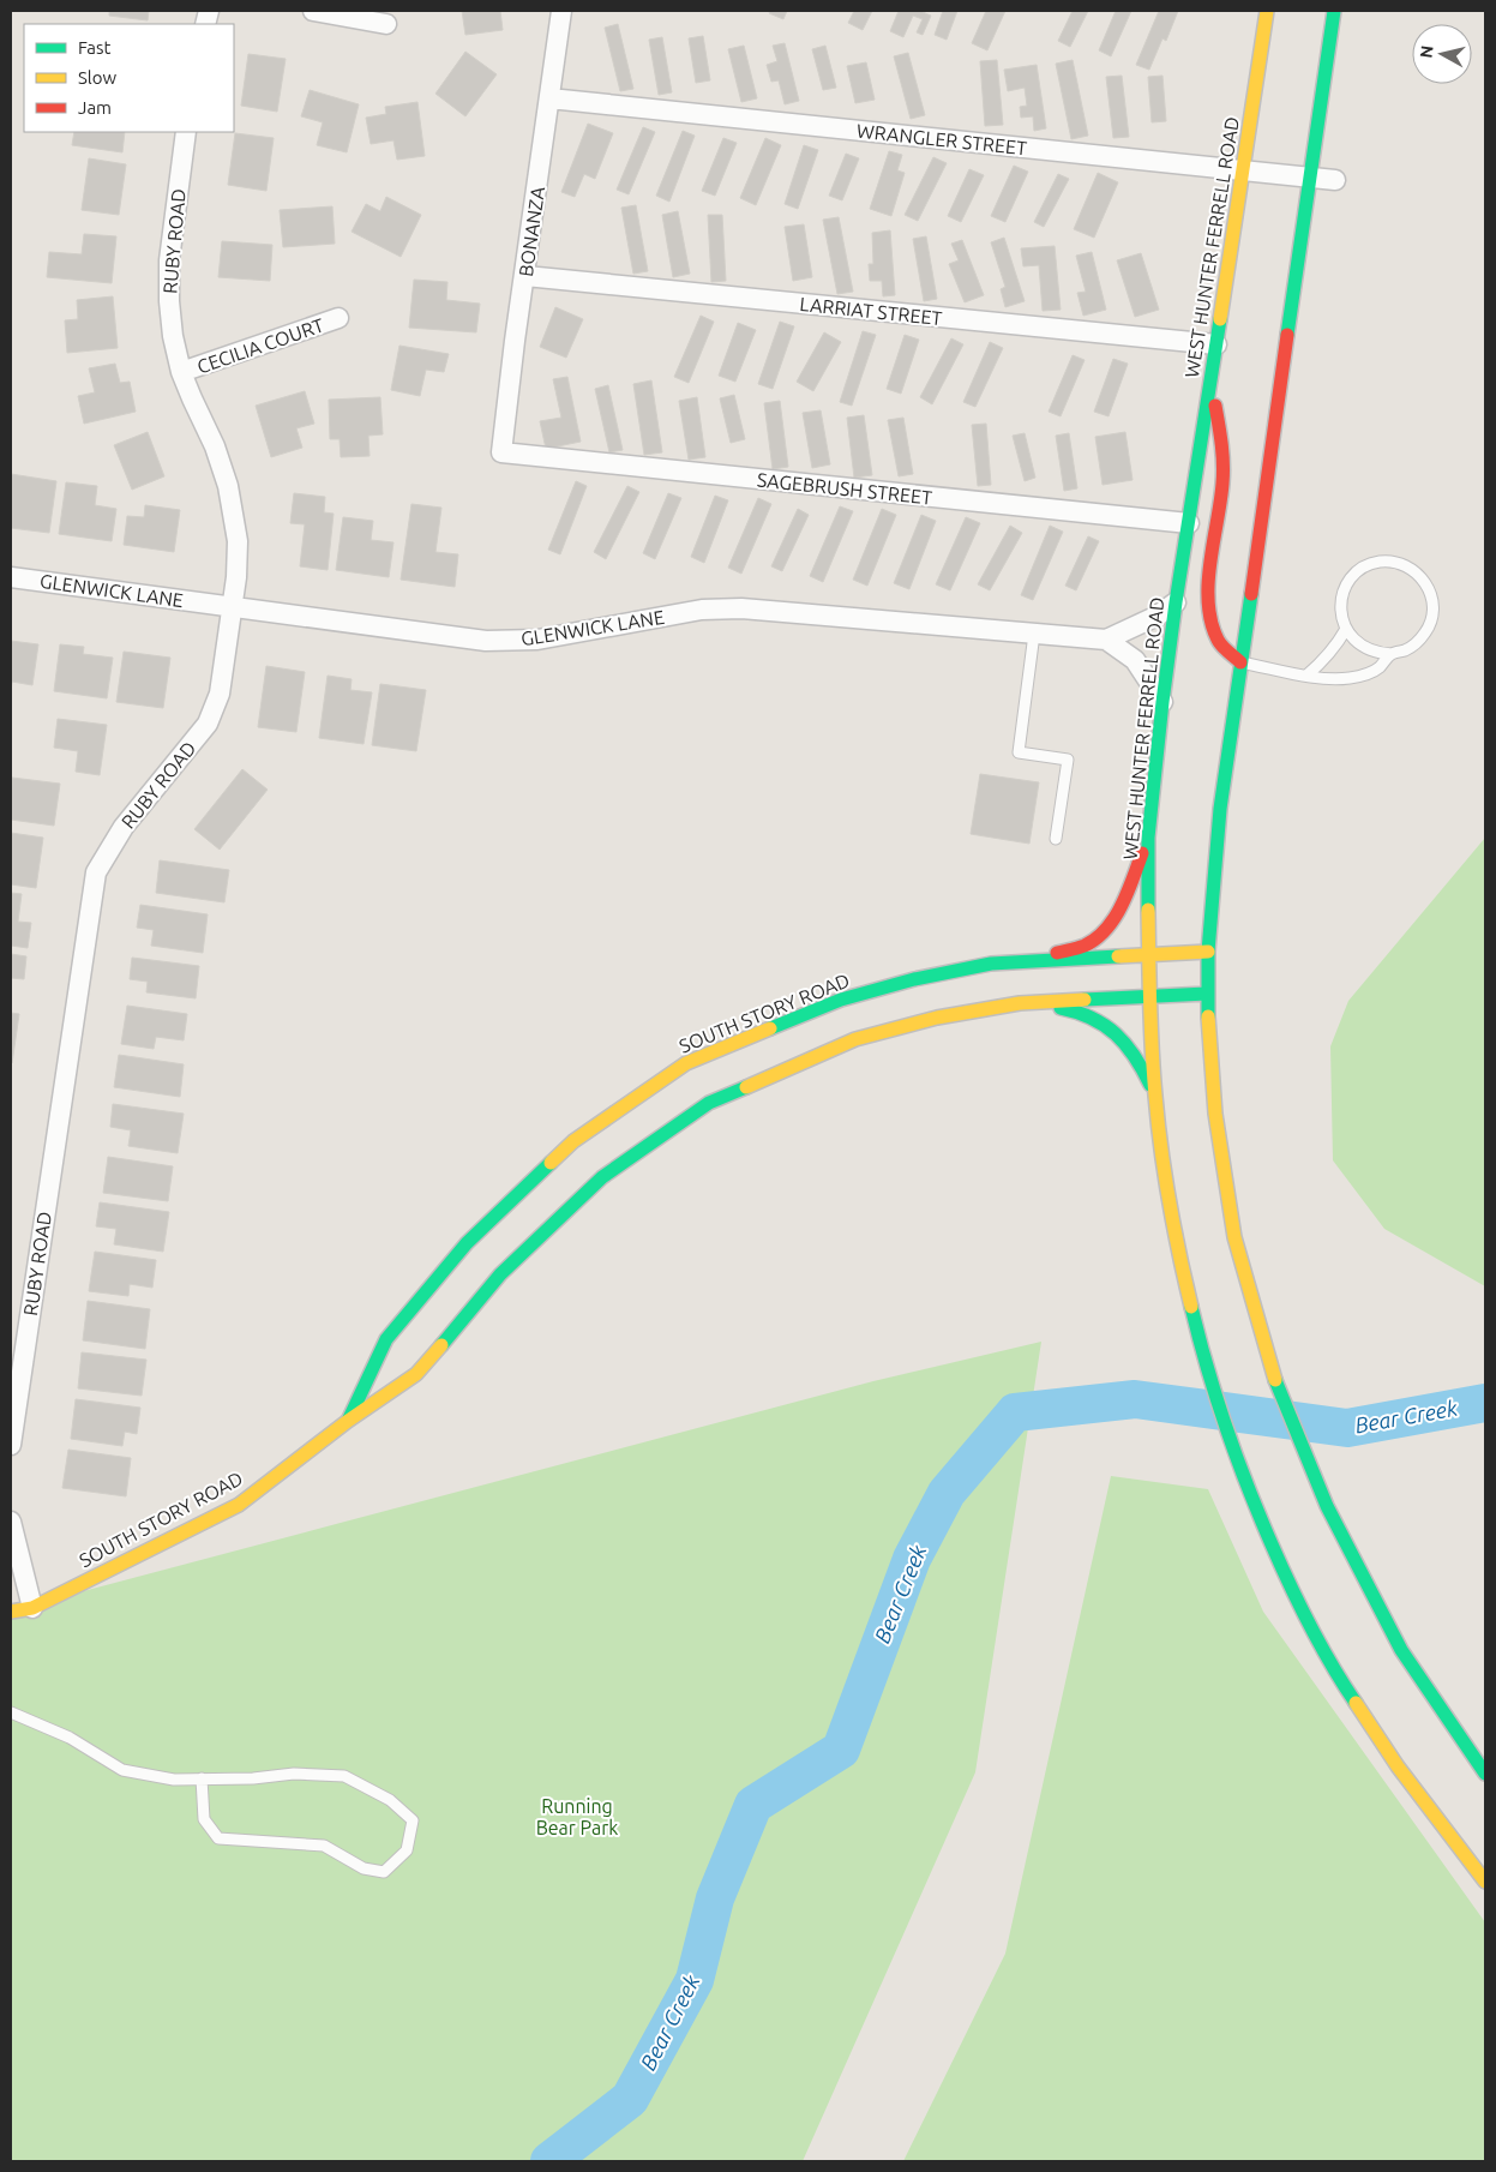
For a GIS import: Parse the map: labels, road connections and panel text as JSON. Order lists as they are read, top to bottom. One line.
{"streets":{"main road":["WEST HUNTER FERRELL ROAD","SOUTH STORY ROAD"],"street":["WRANGLER STREET","BONANZA","RUBY ROAD","LARRIAT STREET","CECILIA COURT","SAGEBRUSH STREET","GLENWICK LANE"]},"crossings":[["WRANGLER STREET","BONANZA"],["WRANGLER STREET","WEST HUNTER FERRELL ROAD"],["BONANZA","LARRIAT STREET"],["BONANZA","SAGEBRUSH STREET"],["RUBY ROAD","CECILIA COURT"],["RUBY ROAD","GLENWICK LANE"],["WEST HUNTER FERRELL ROAD","LARRIAT STREET"],["WEST HUNTER FERRELL ROAD","SAGEBRUSH STREET"],["WEST HUNTER FERRELL ROAD","GLENWICK LANE"],["WEST HUNTER FERRELL ROAD","SOUTH STORY ROAD"]],"water":["Bear Creek"],"parks":["Running Bear Park"],"legend":["Fast","Slow","Jam"],"north":"left"}
